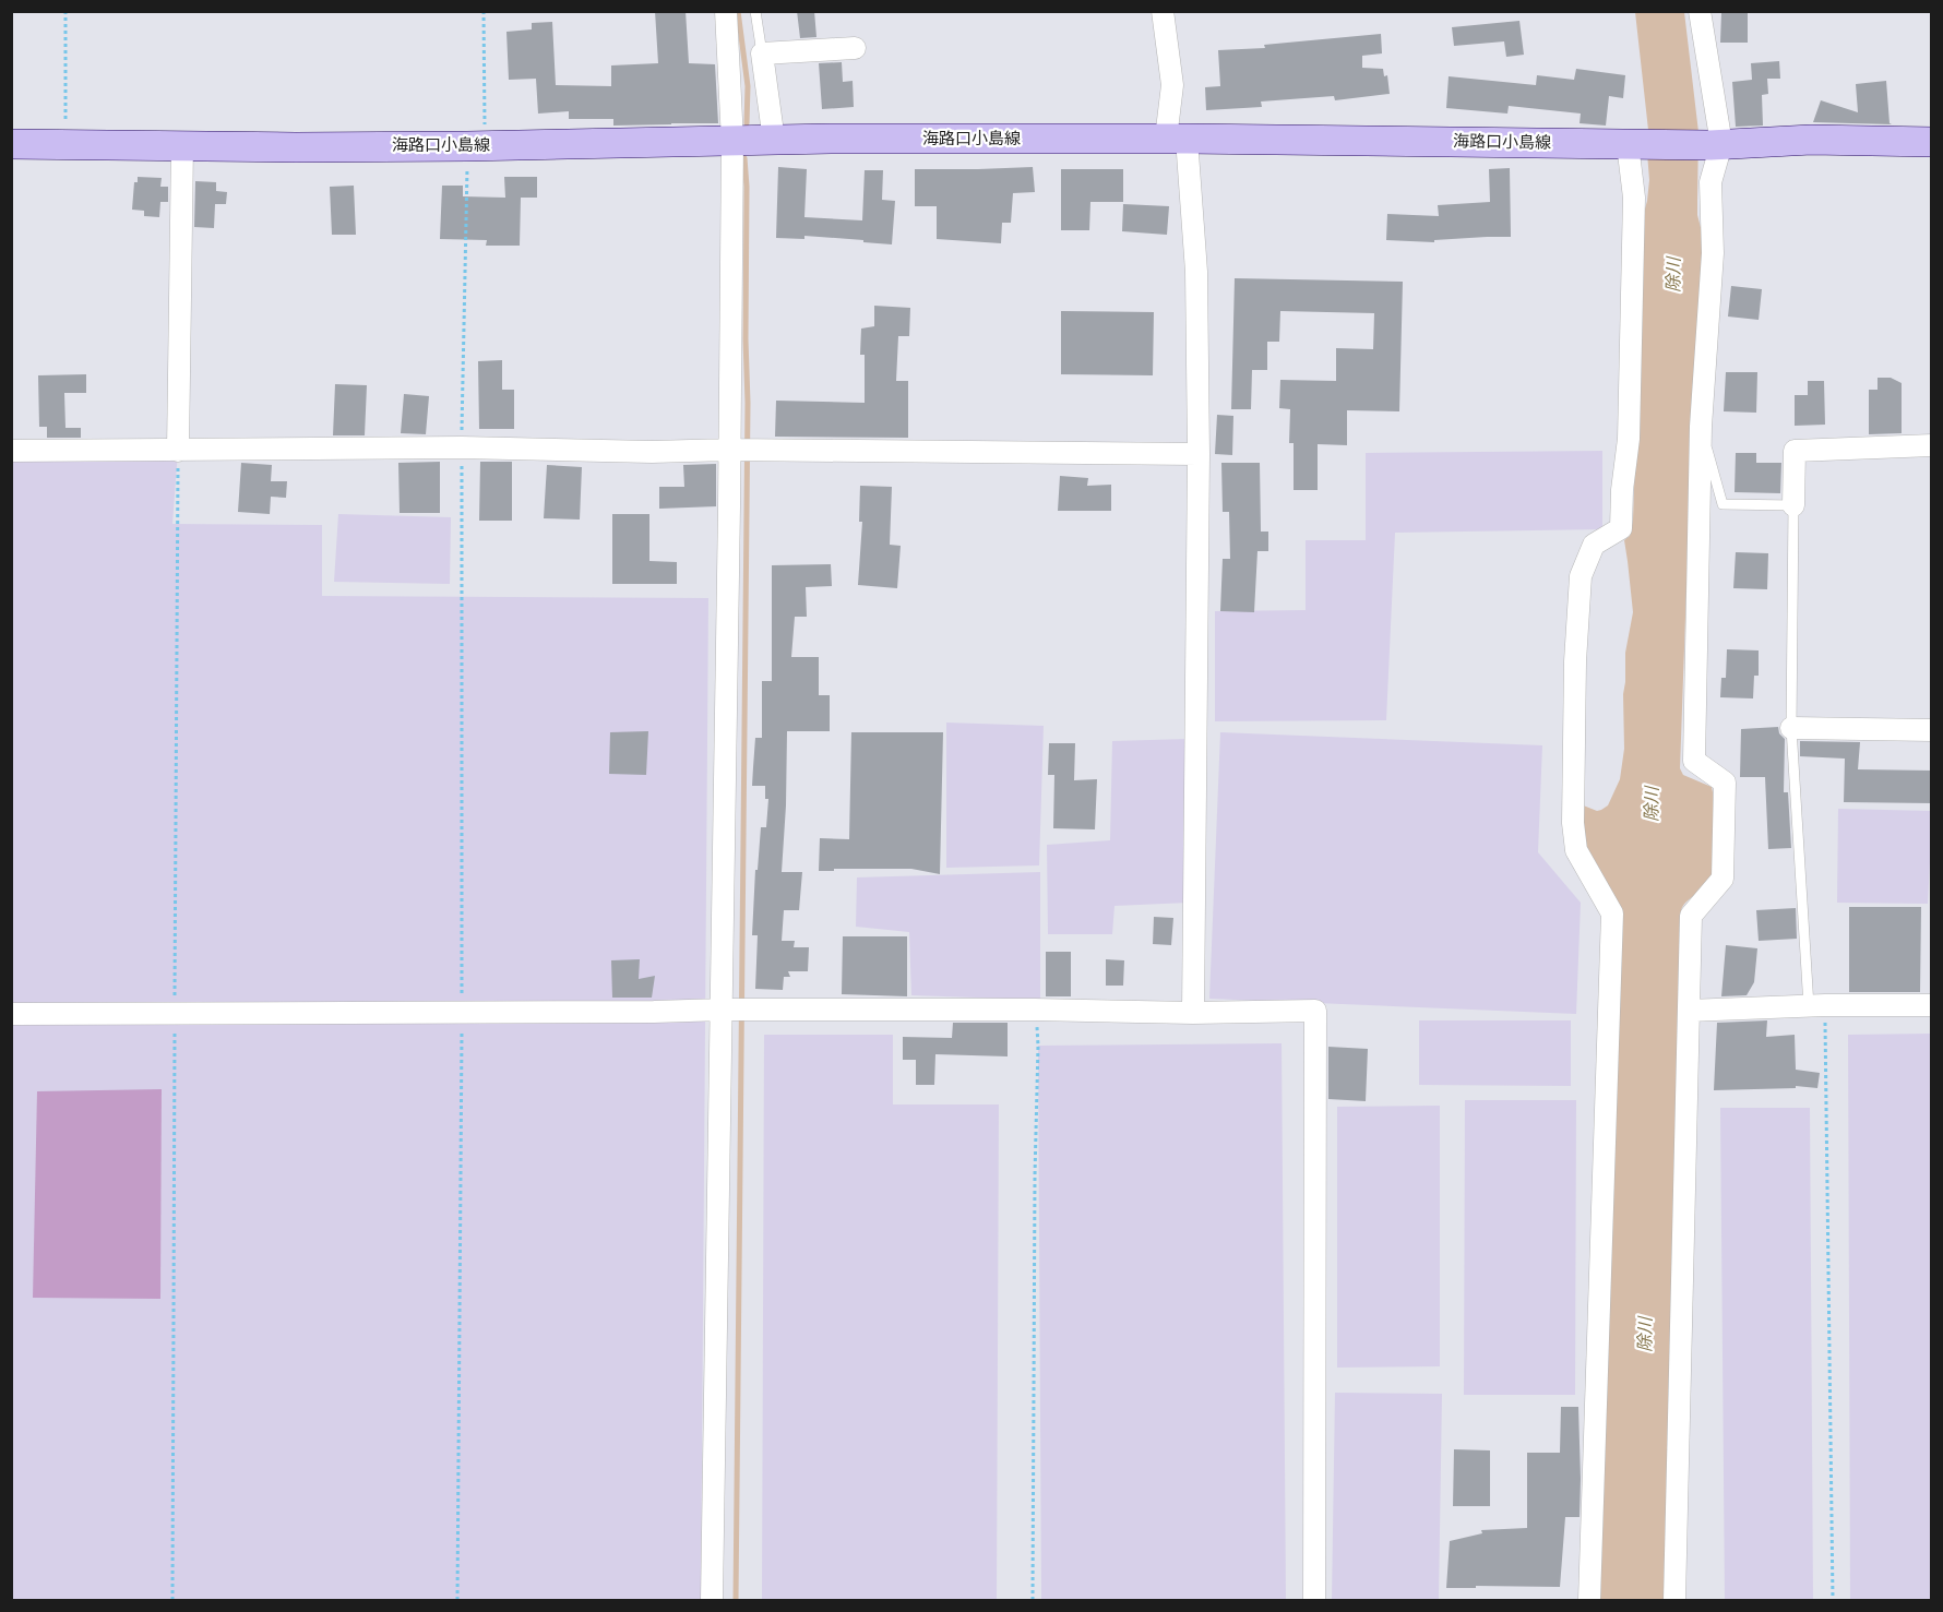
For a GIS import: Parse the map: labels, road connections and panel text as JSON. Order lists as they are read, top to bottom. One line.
{"streets":{"main road":["海路口小島線"]},"water":["除川"]}
